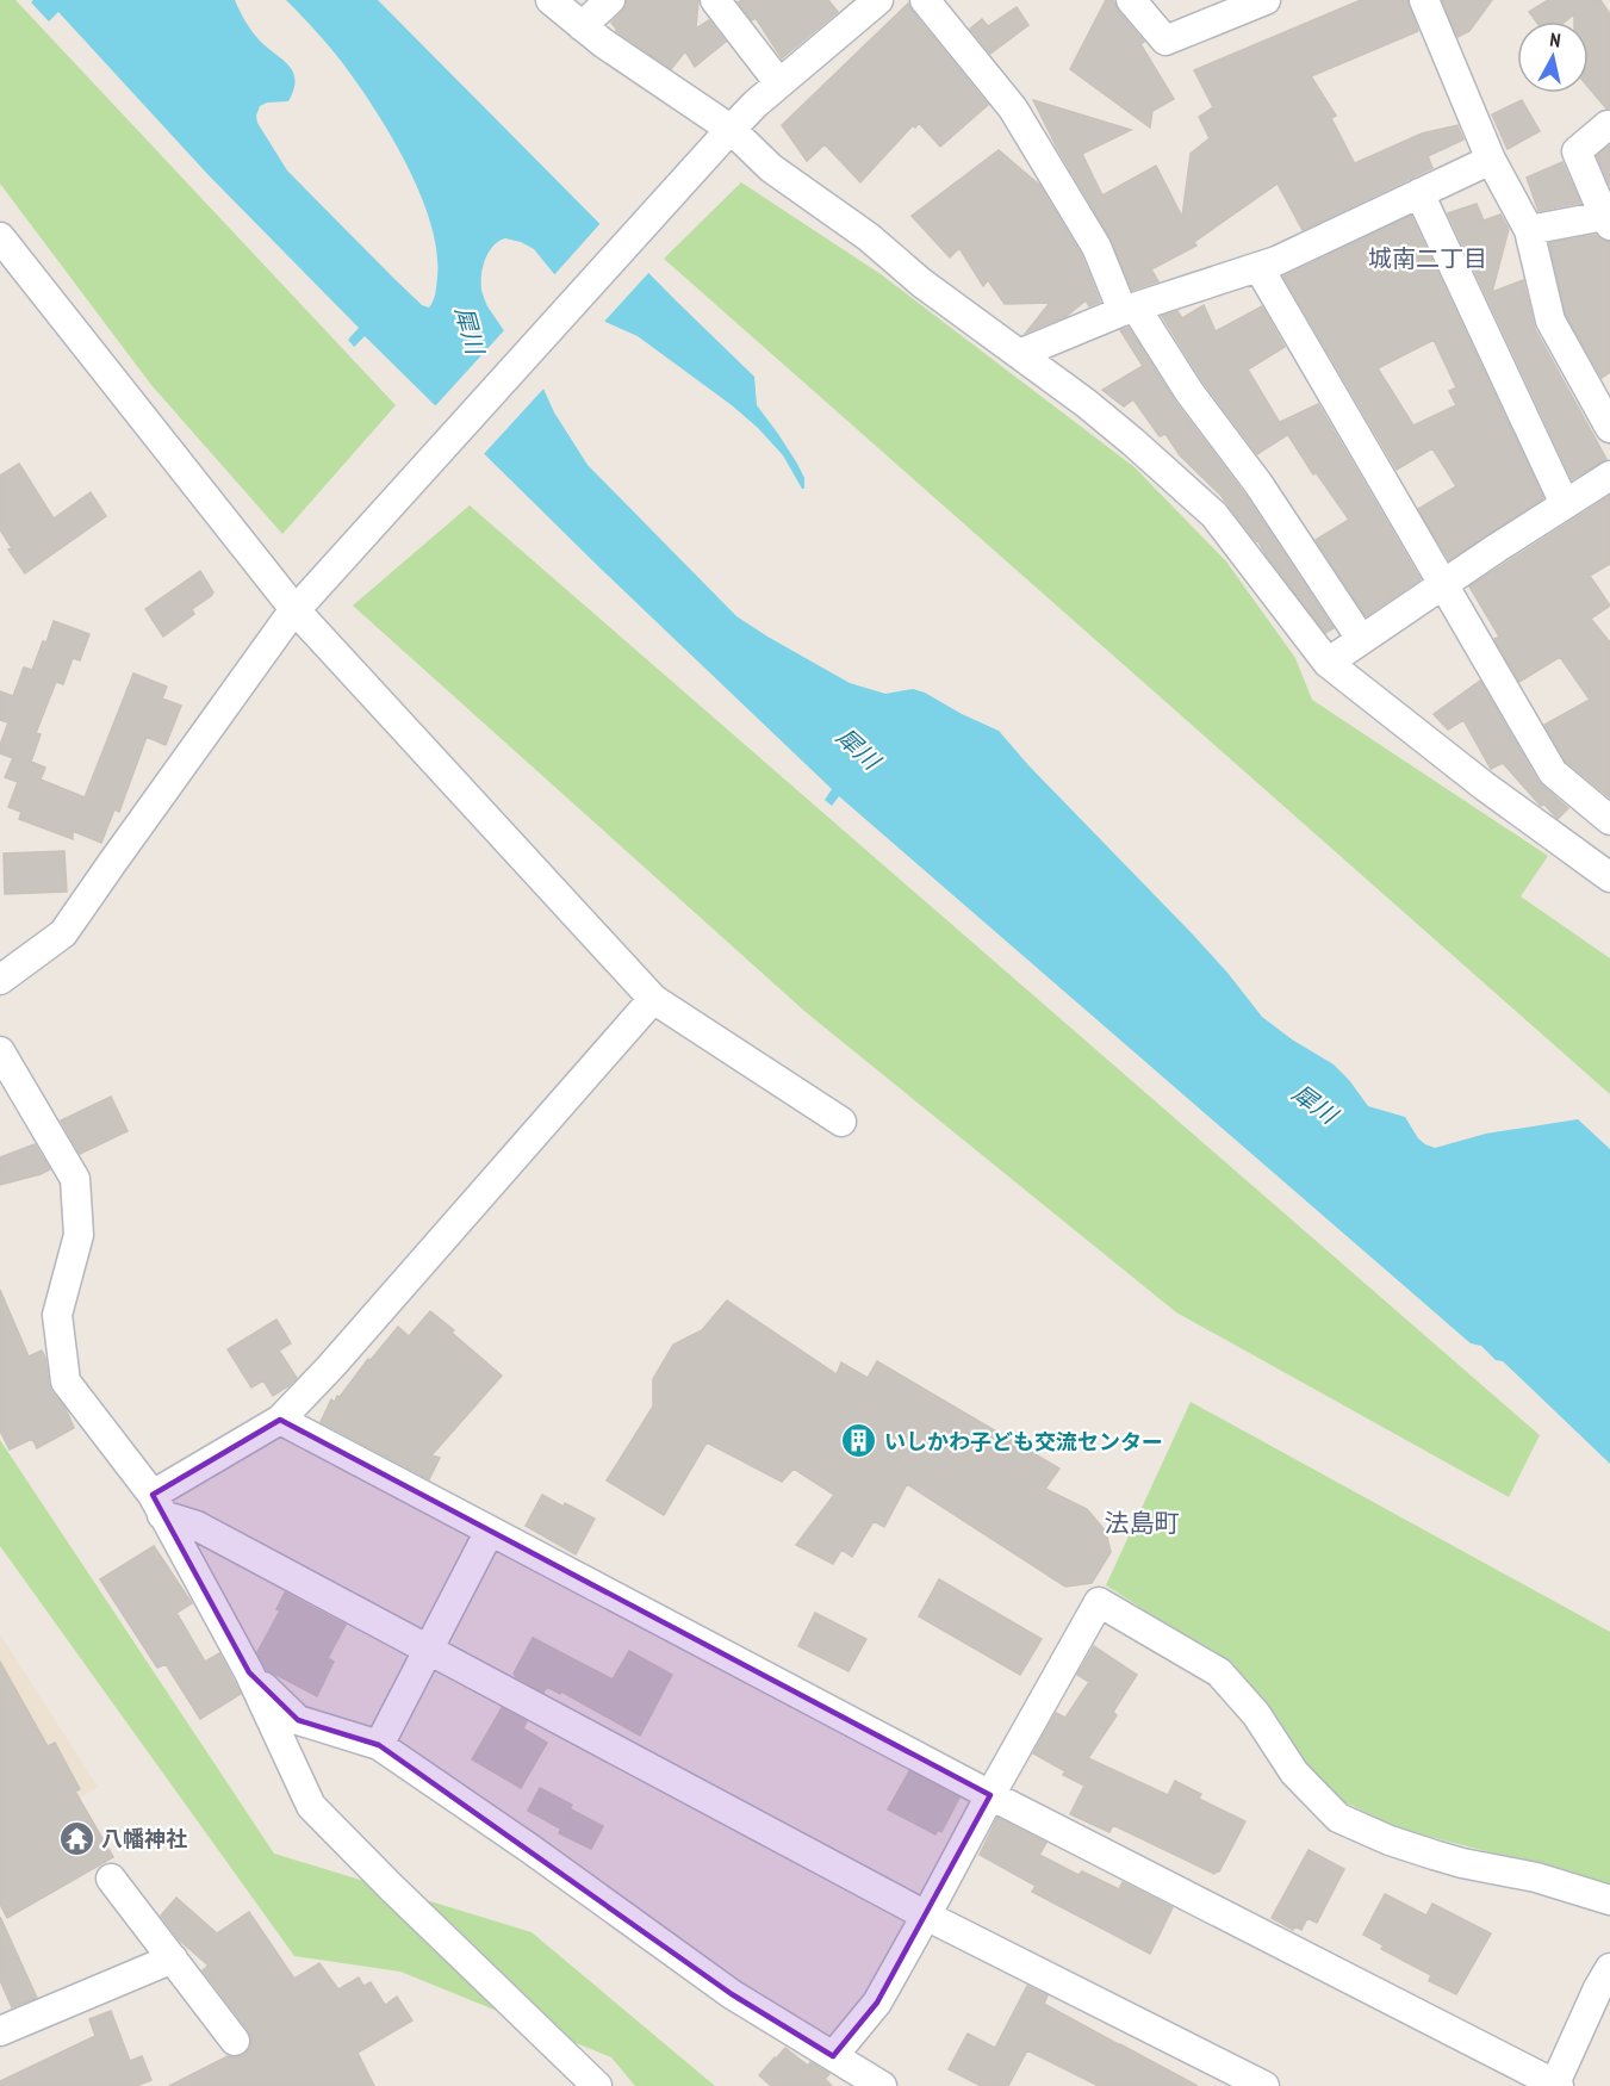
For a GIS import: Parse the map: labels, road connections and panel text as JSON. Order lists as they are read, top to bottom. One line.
{"districts":["城南二丁目","法島町"],"water":["犀川"],"places":{"building":["いしかわ子ども交流センター"],"temple":["八幡神社"]},"north":"top"}
